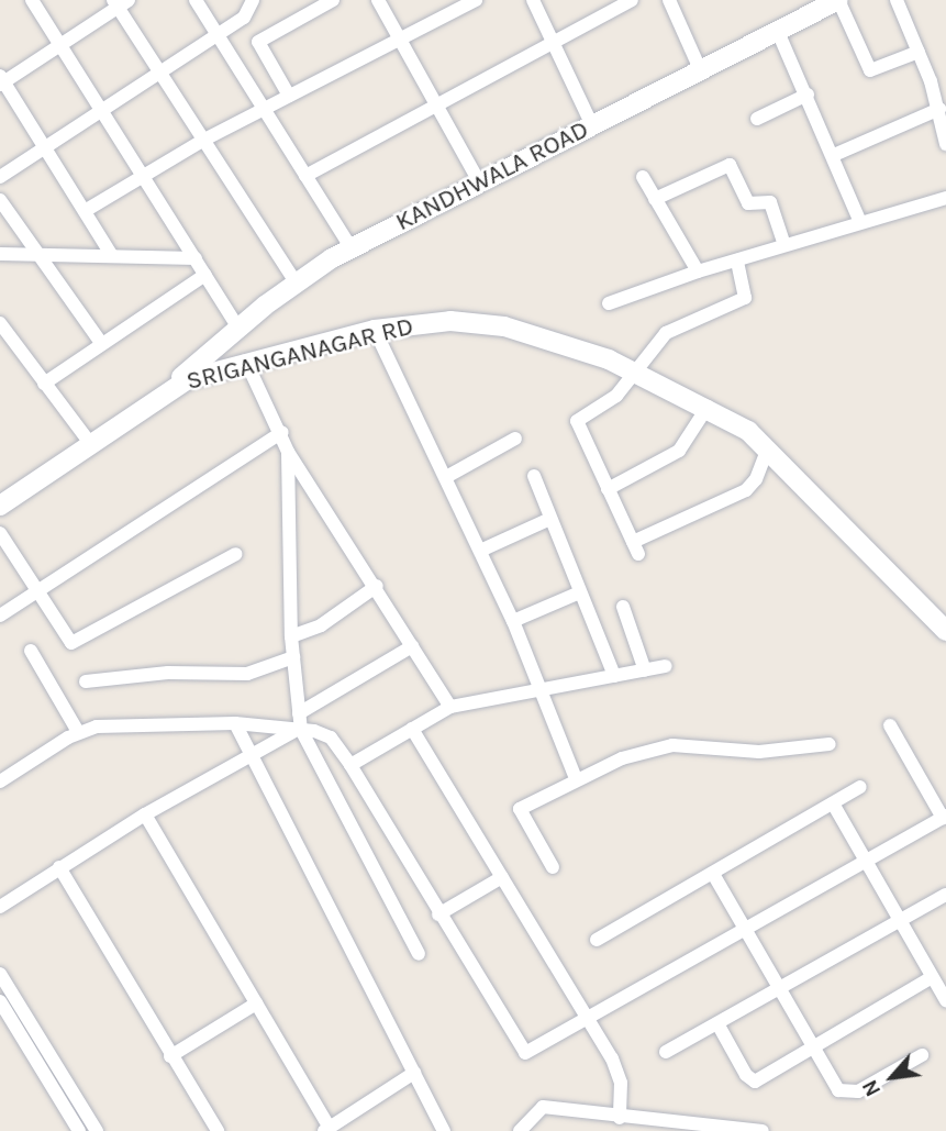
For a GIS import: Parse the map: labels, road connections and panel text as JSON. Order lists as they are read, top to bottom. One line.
{"streets":{"main road":["KANDHWALA ROAD","SRIGANGANAGAR RD"]},"crossings":[["KANDHWALA ROAD","SRIGANGANAGAR RD"]],"north":"bottom left"}
